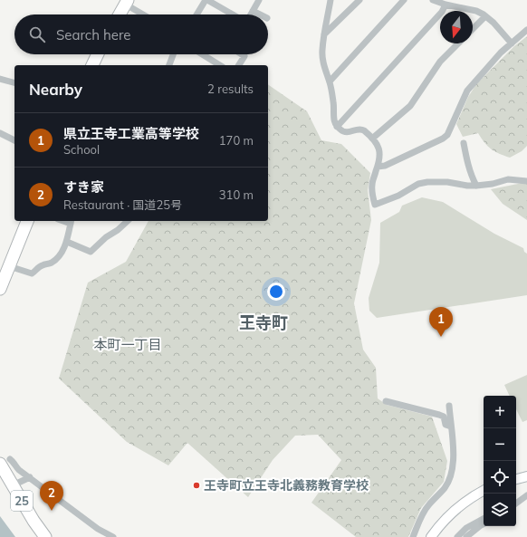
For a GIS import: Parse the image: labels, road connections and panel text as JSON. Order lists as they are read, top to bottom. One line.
{"streets":{"highway":["25"]},"districts":["王寺町","本町一丁目"],"places":["王寺町立王寺北義務教育学校"],"north":"bottom","page":{"search":"Search here","heading":["Nearby","2 results"],"list":[{"mark":"1","name":"県立王寺工業高等学校","note":"School","value":"170 m"},{"mark":"2","name":"すき家","note":"Restaurant · 国道25号","value":"310 m"}],"pins":["1","2"],"map_buttons":["+","−"]}}
